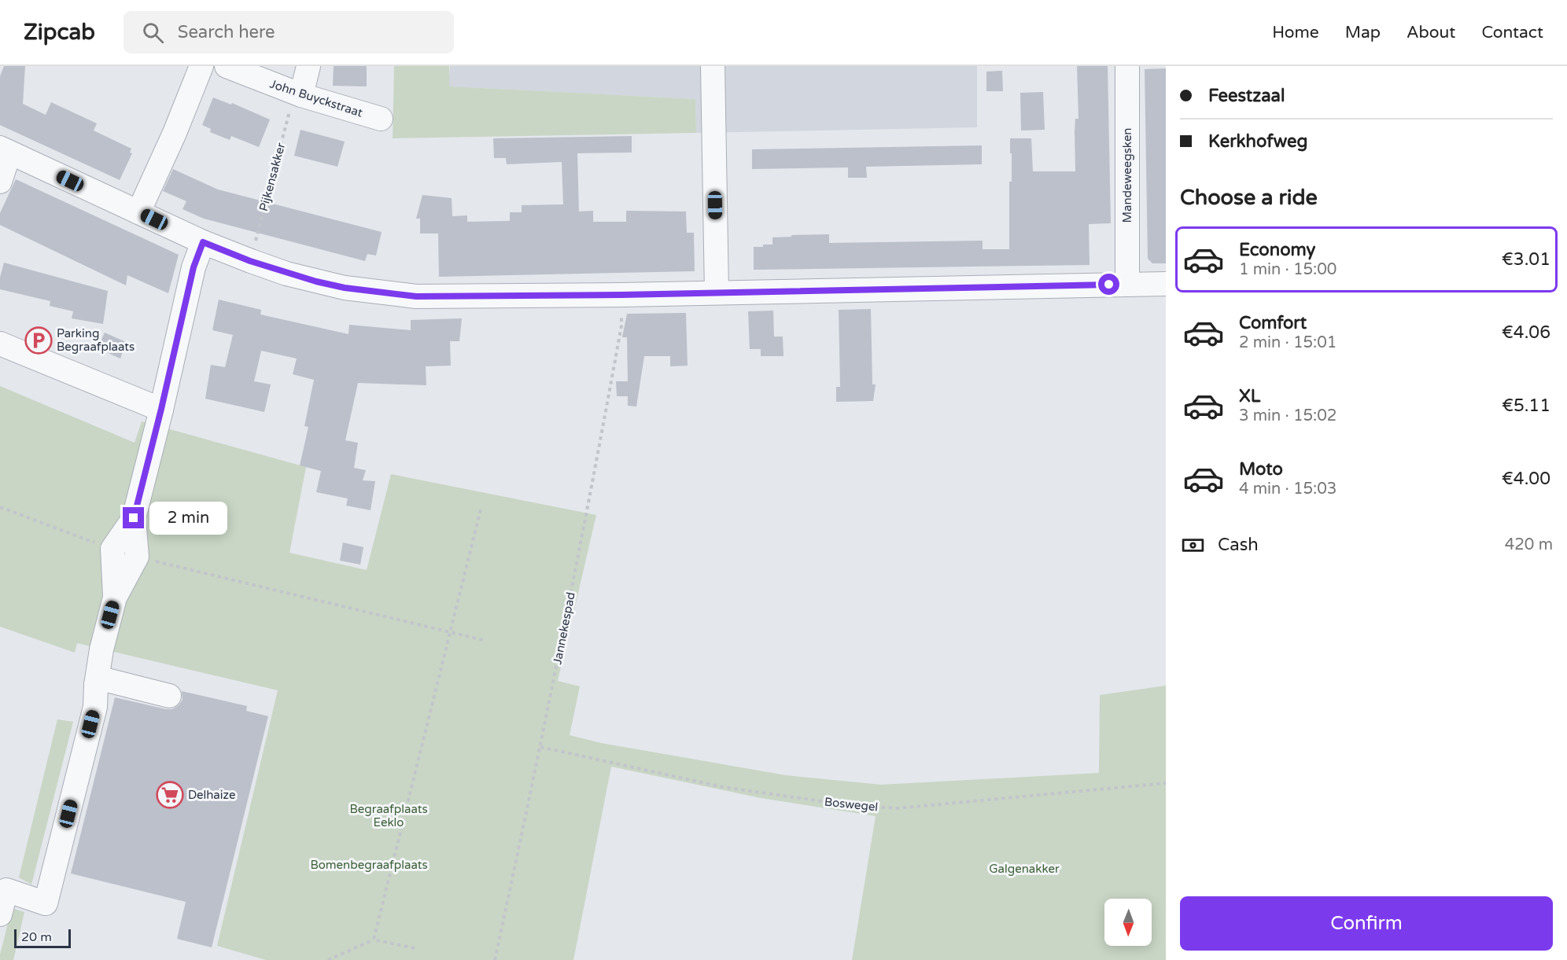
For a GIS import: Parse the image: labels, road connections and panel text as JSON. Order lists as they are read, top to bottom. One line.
{"streets":{"street":["John Buyckstraat","Mandeweegsken"],"path":["Pijkensakker","Jannekespad","Boswegel"]},"crossings":[["John Buyckstraat","Pijkensakker"],["Jannekespad","Boswegel"]],"parks":["Begraafplaats Eeklo","Bomenbegraafplaats","Galgenakker"],"places":{"parking":["Parking Begraafplaats"],"supermarket":["Delhaize"]},"scale_bar":"20 m","north":"bottom","page":{"header":"Zipcab","search":"Search here","nav":["Home","Map","About","Contact"],"banner":["Feestzaal","Kerkhofweg"],"heading":"Choose a ride","list":[{"name":"Economy","note":"1 min · 15:00","value":"€3.01"},{"name":"Comfort","note":"2 min · 15:01","value":"€4.06"},{"name":"XL","note":"3 min · 15:02","value":"€5.11"},{"name":"Moto","note":"4 min · 15:03","value":"€4.00"}],"bubble":"2 min","pay":["Cash","420 m"],"buttons":"Confirm","scale":"20 m"}}
